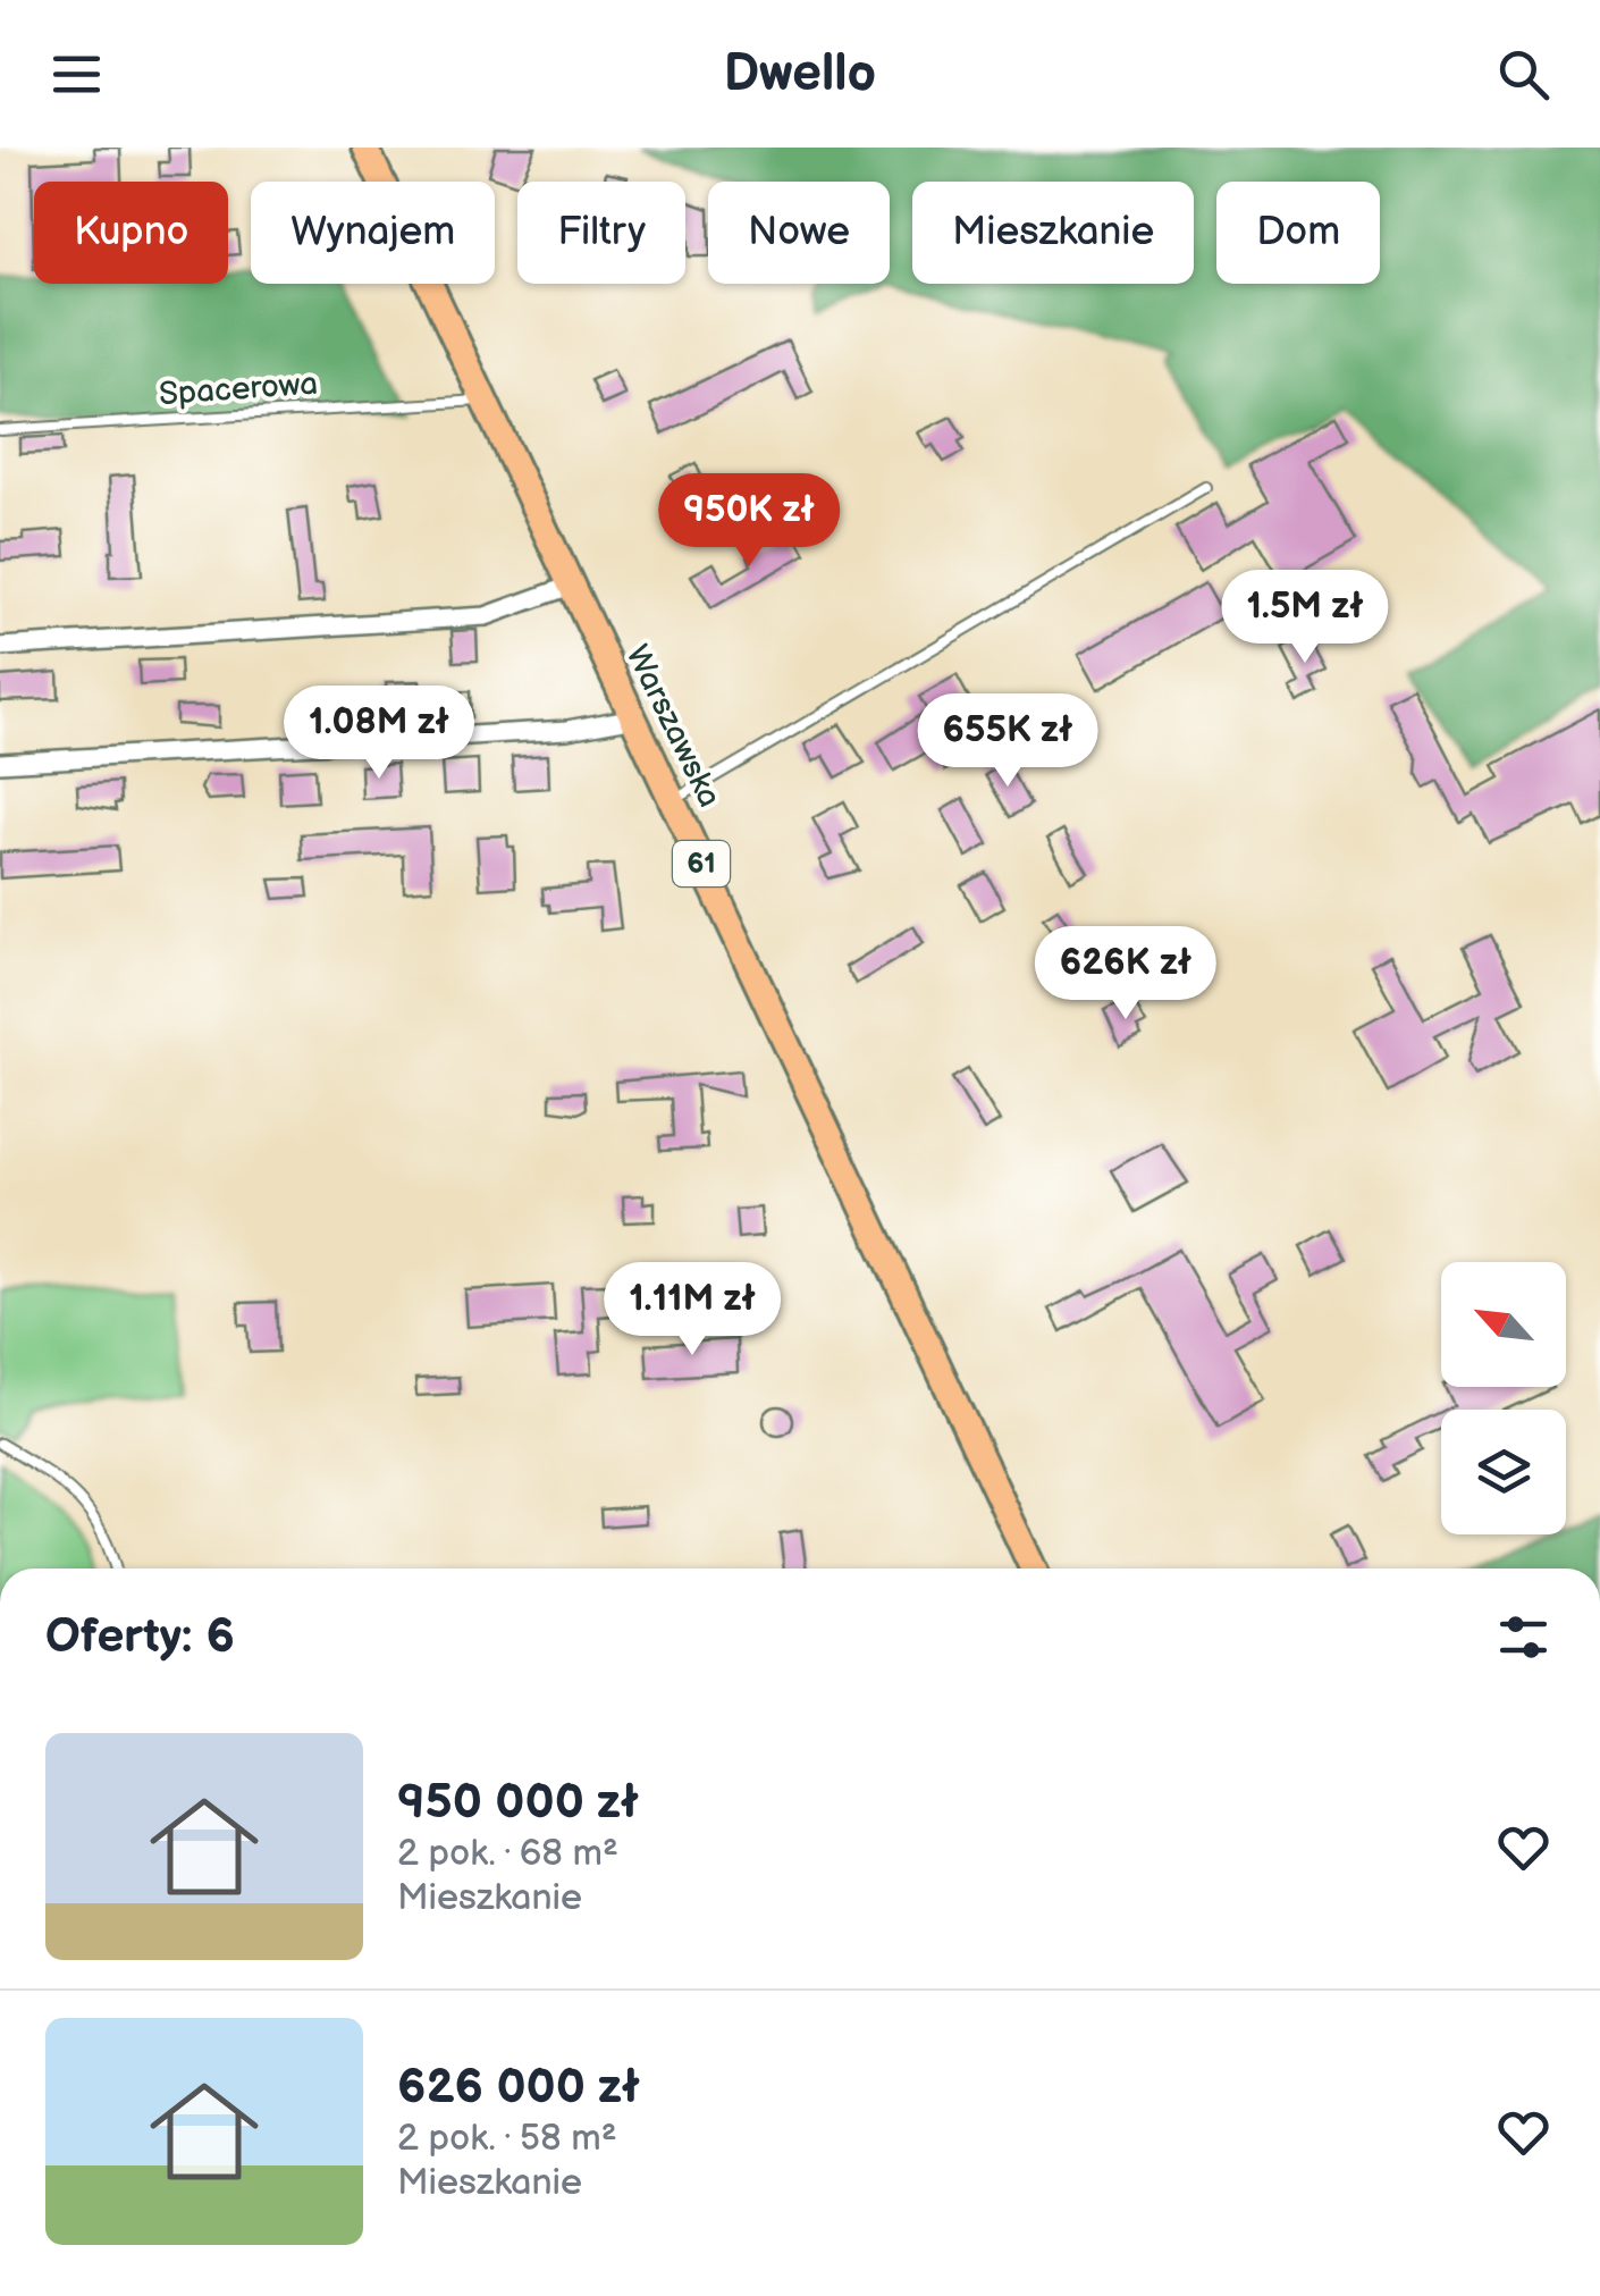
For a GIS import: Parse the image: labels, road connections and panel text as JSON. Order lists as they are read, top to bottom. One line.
{"streets":{"main road":["Warszawska","61"],"lane":["Spacerowa"]},"crossings":[["Spacerowa","Warszawska"]],"north":"top left","page":{"header":"Dwello","chip":["Kupno","Wynajem","Filtry","Nowe","Mieszkanie","Dom"],"price":["950K zł","1.5M zł","1.08M zł","655K zł","626K zł","1.11M zł"],"heading":"Oferty: 6","list":[{"name":"950 000 zł","note":"2 pok. · 68 m² · Mieszkanie"},{"name":"626 000 zł","note":"2 pok. · 58 m² · Mieszkanie"}]}}
